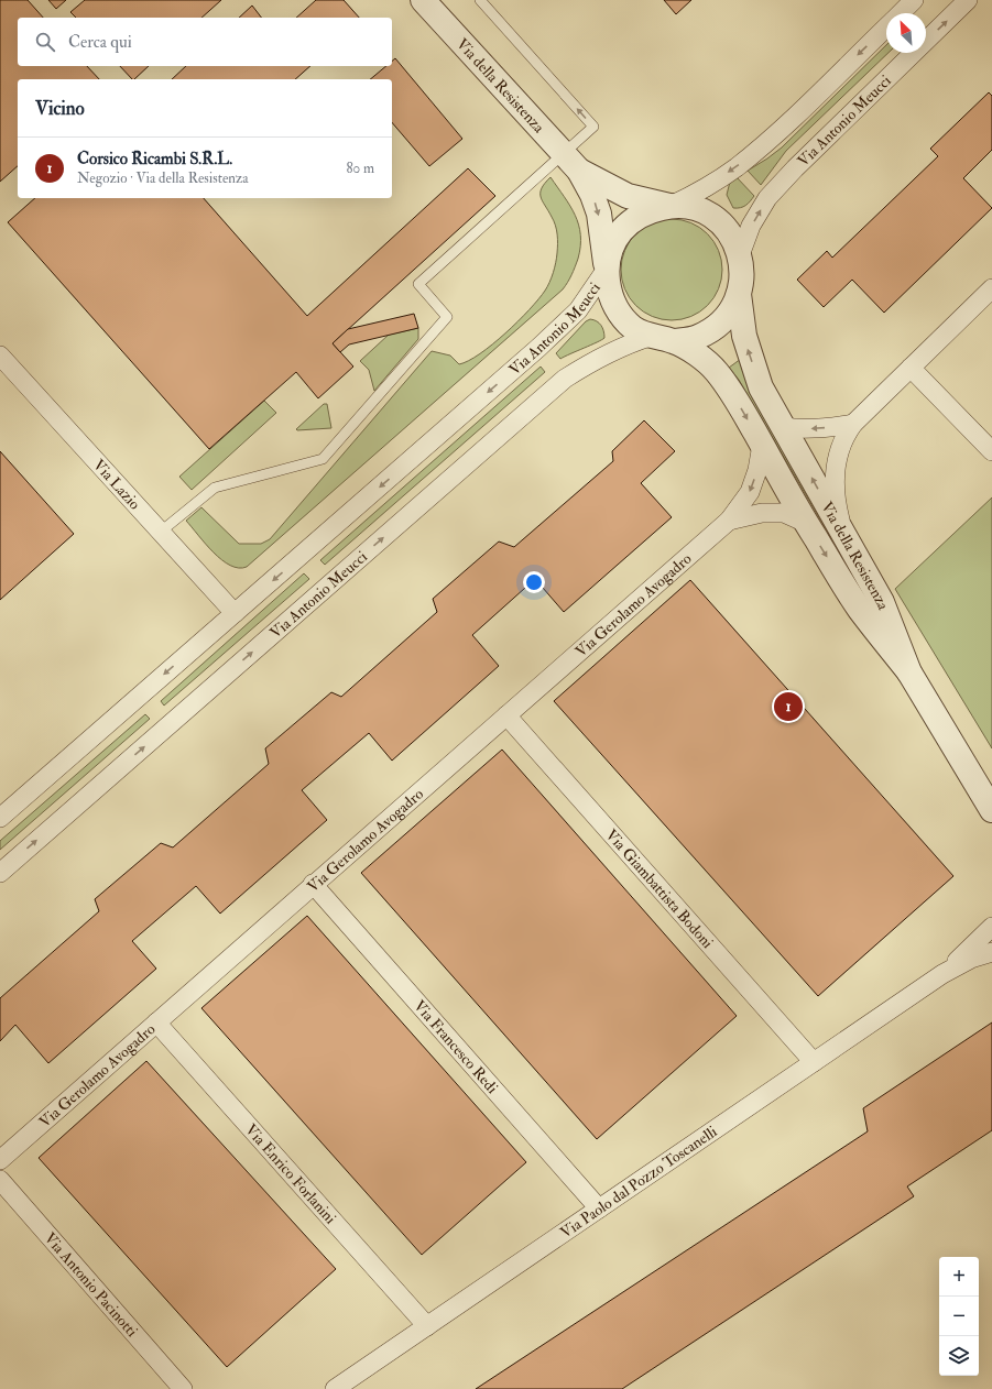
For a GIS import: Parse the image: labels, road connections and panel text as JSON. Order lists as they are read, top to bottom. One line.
{"streets":{"street":["Via della Resistenza","Via Antonio Meucci","Via Lazio","Via Gerolamo Avogadro","Via Giambattista Bodoni","Via Francesco Redi","Via Enrico Forlanini","Via Paolo dal Pozzo Toscanelli","Via Antonio Pacinotti"]},"crossings":[["Via della Resistenza","Via Antonio Meucci"],["Via Antonio Meucci","Via Lazio"],["Via Gerolamo Avogadro","Via Giambattista Bodoni"],["Via Gerolamo Avogadro","Via Francesco Redi"],["Via Gerolamo Avogadro","Via Enrico Forlanini"],["Via Giambattista Bodoni","Via Paolo dal Pozzo Toscanelli"],["Via Francesco Redi","Via Paolo dal Pozzo Toscanelli"],["Via Enrico Forlanini","Via Paolo dal Pozzo Toscanelli"]],"north":"top left","page":{"search":"Cerca qui","heading":"Vicino","list":[{"mark":"1","name":"Corsico Ricambi S.R.L.","note":"Negozio · Via della Resistenza","value":"80 m"}],"pins":"1","map_buttons":["+","−"]}}
